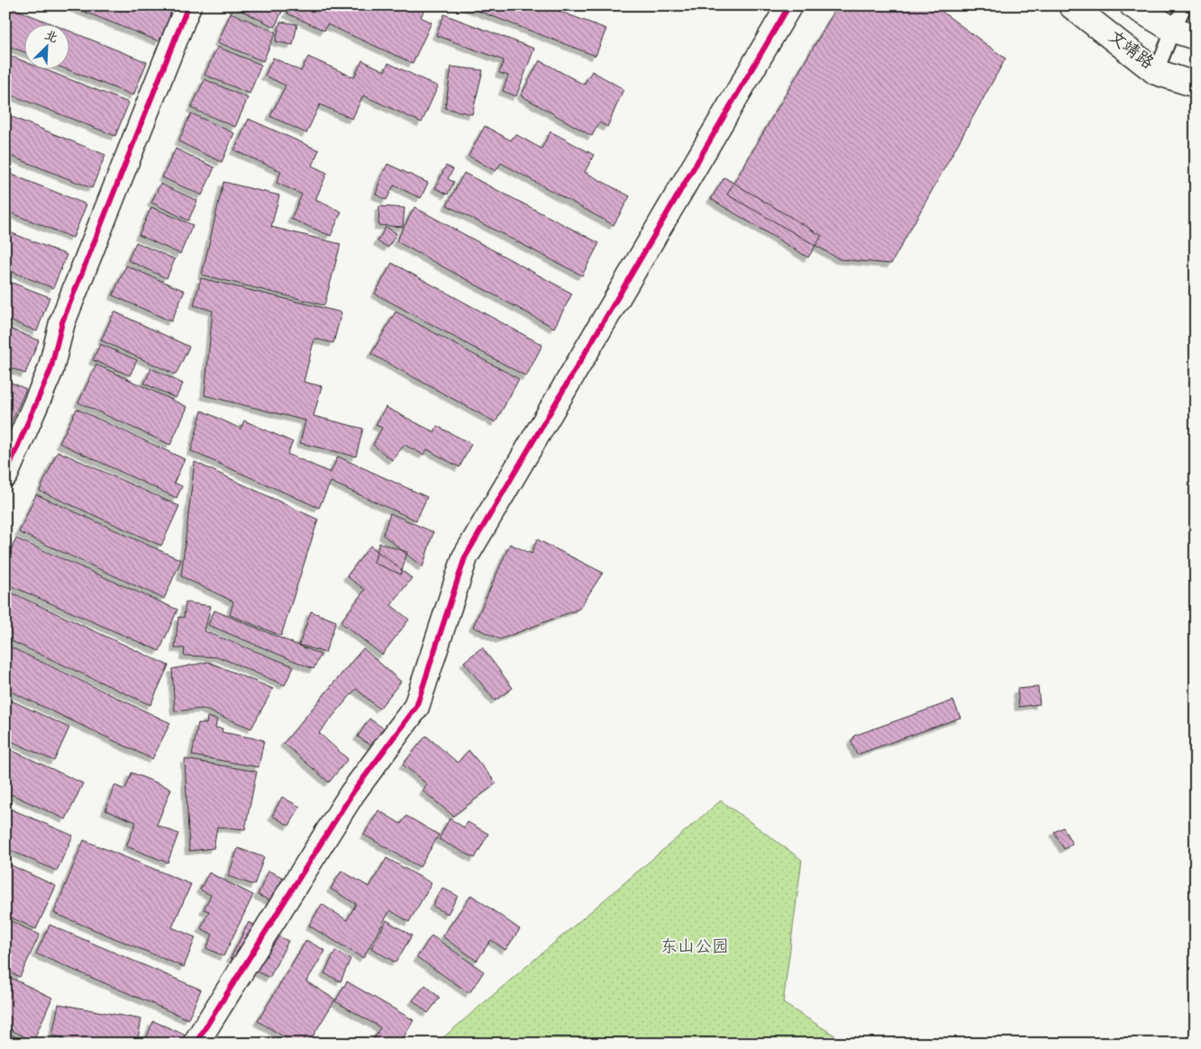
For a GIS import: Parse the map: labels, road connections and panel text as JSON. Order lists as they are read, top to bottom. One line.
{"streets":{"street":["文靖路"]},"parks":["东山公园"],"north":"top right"}
